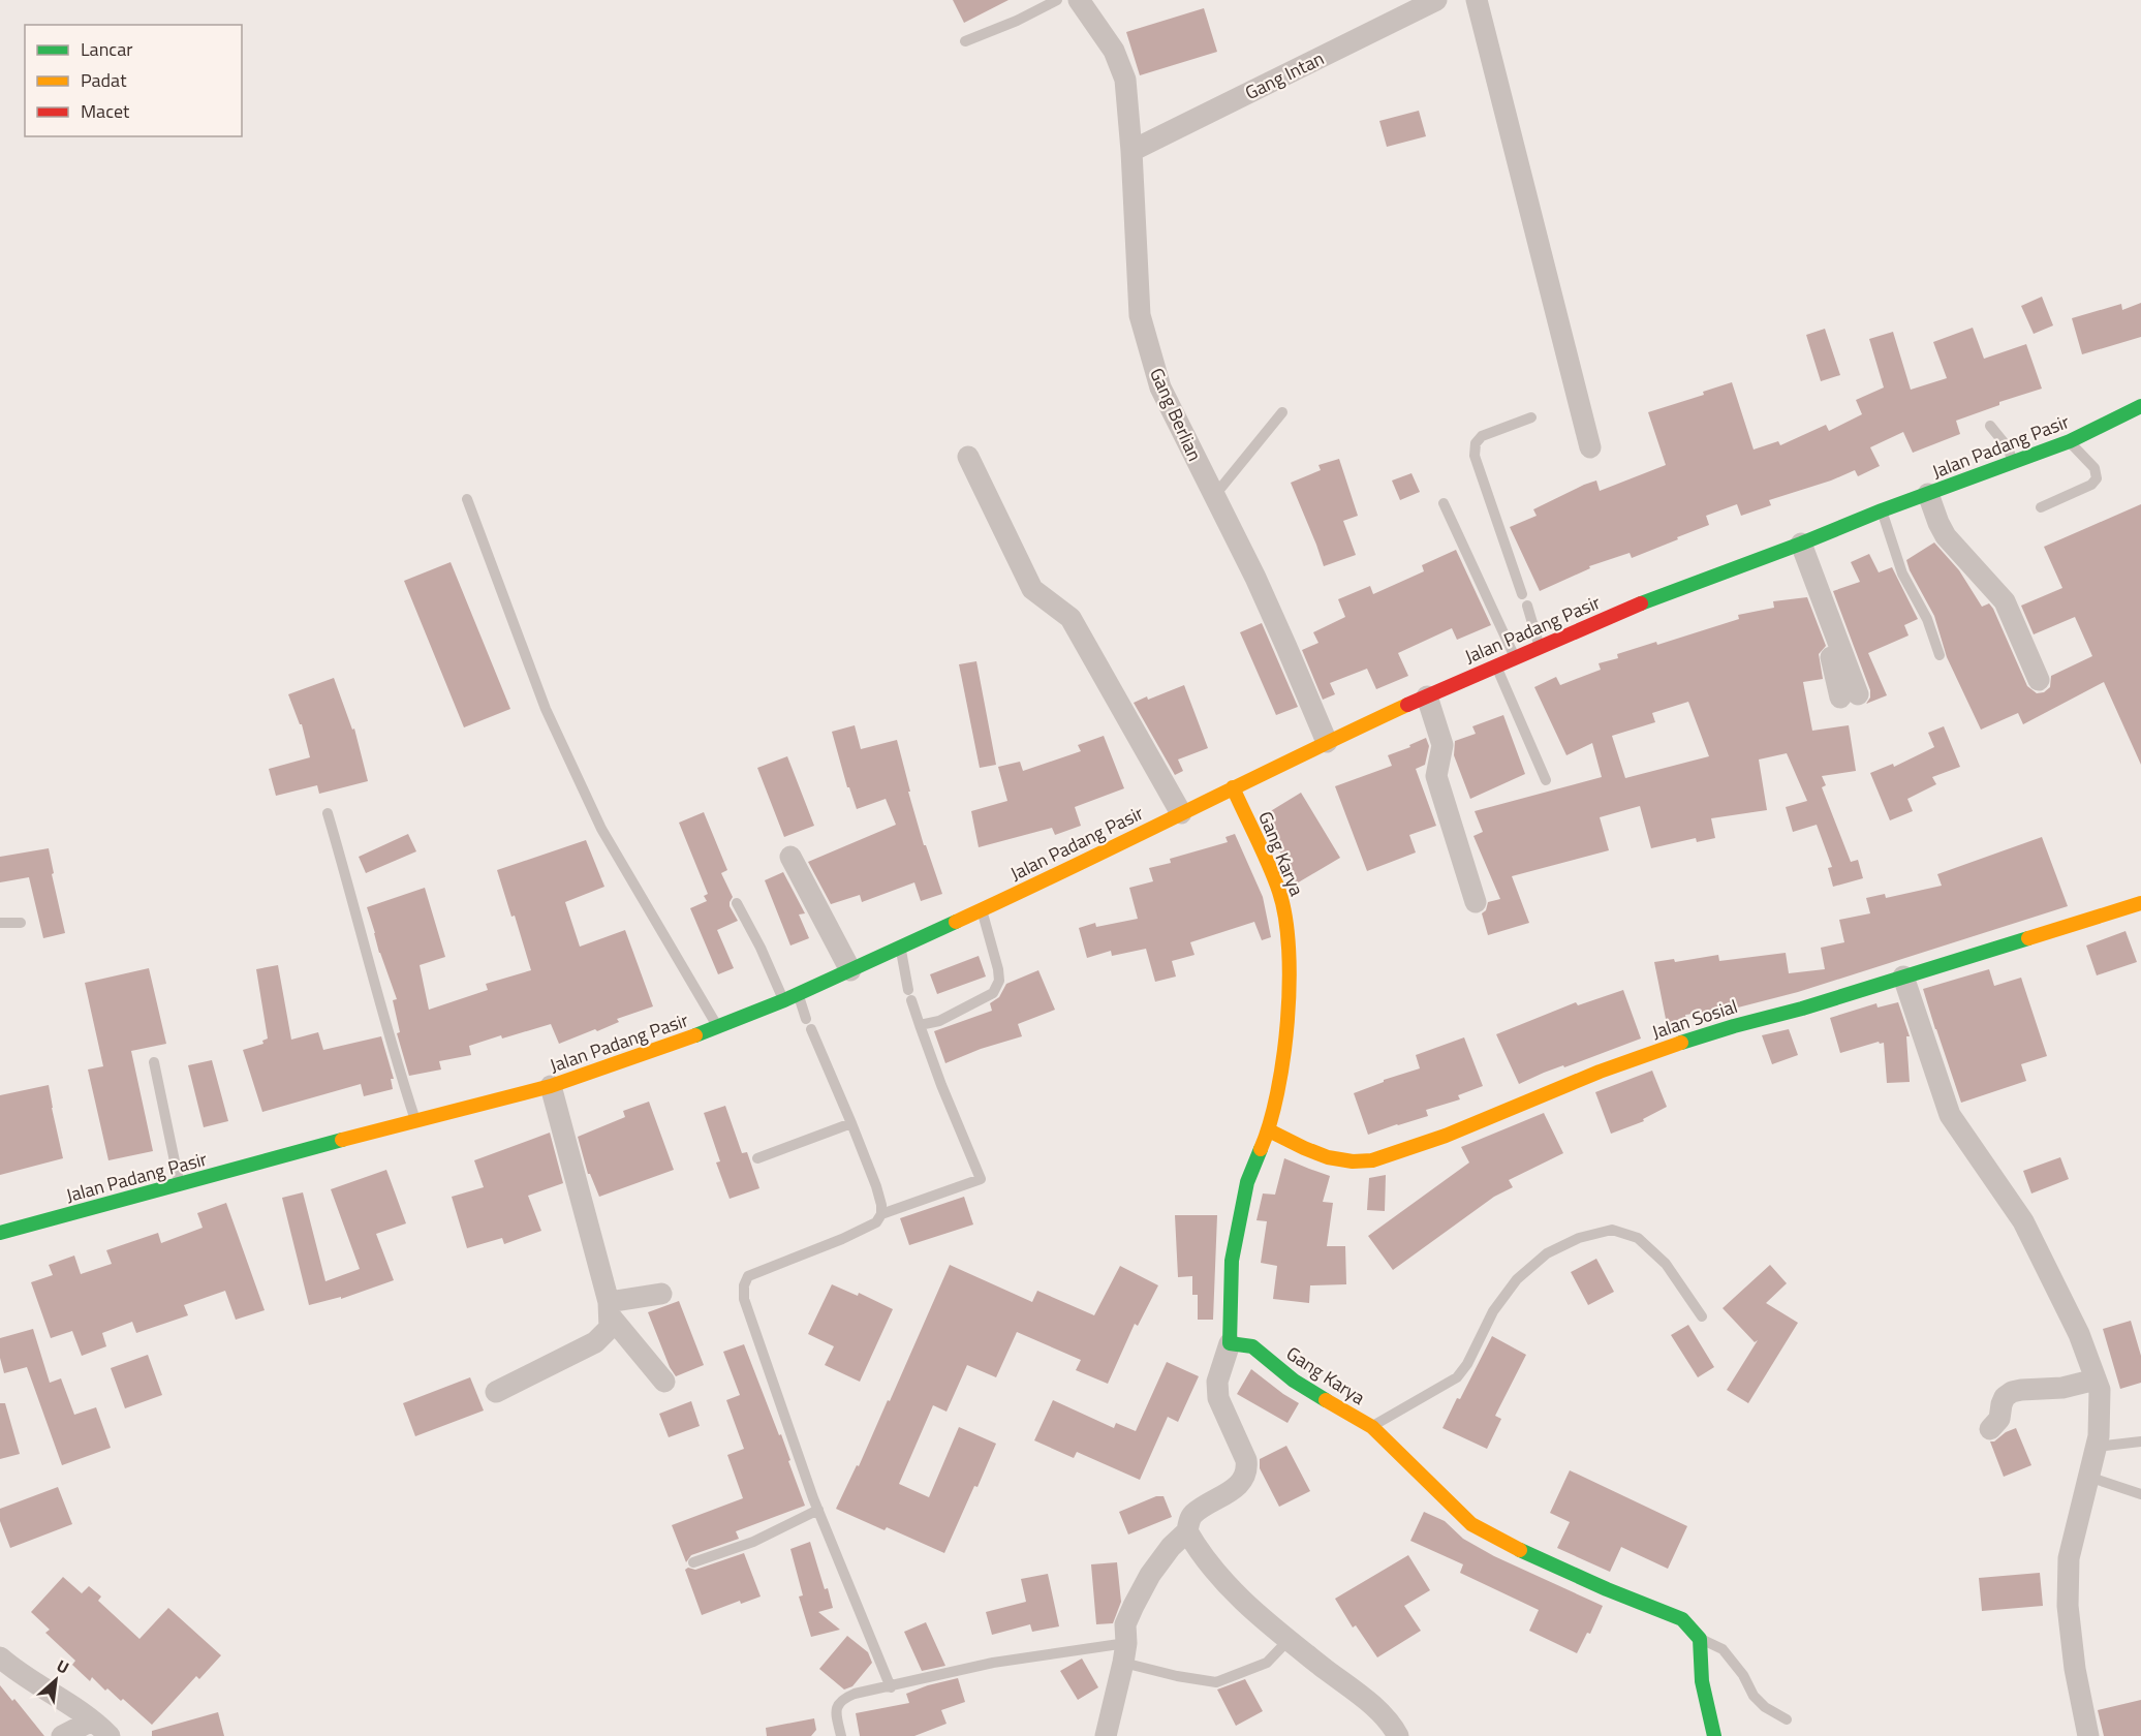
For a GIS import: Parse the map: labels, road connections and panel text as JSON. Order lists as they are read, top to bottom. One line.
{"streets":{"main road":["Jalan Padang Pasir","Gang Karya","Jalan Sosial"],"street":["Gang Intan","Gang Berlian"]},"crossings":[["Gang Intan","Gang Berlian"],["Gang Berlian","Jalan Padang Pasir"],["Jalan Padang Pasir","Gang Karya"],["Gang Karya","Jalan Sosial"]],"legend":["Lancar","Padat","Macet"],"north":"top right"}
